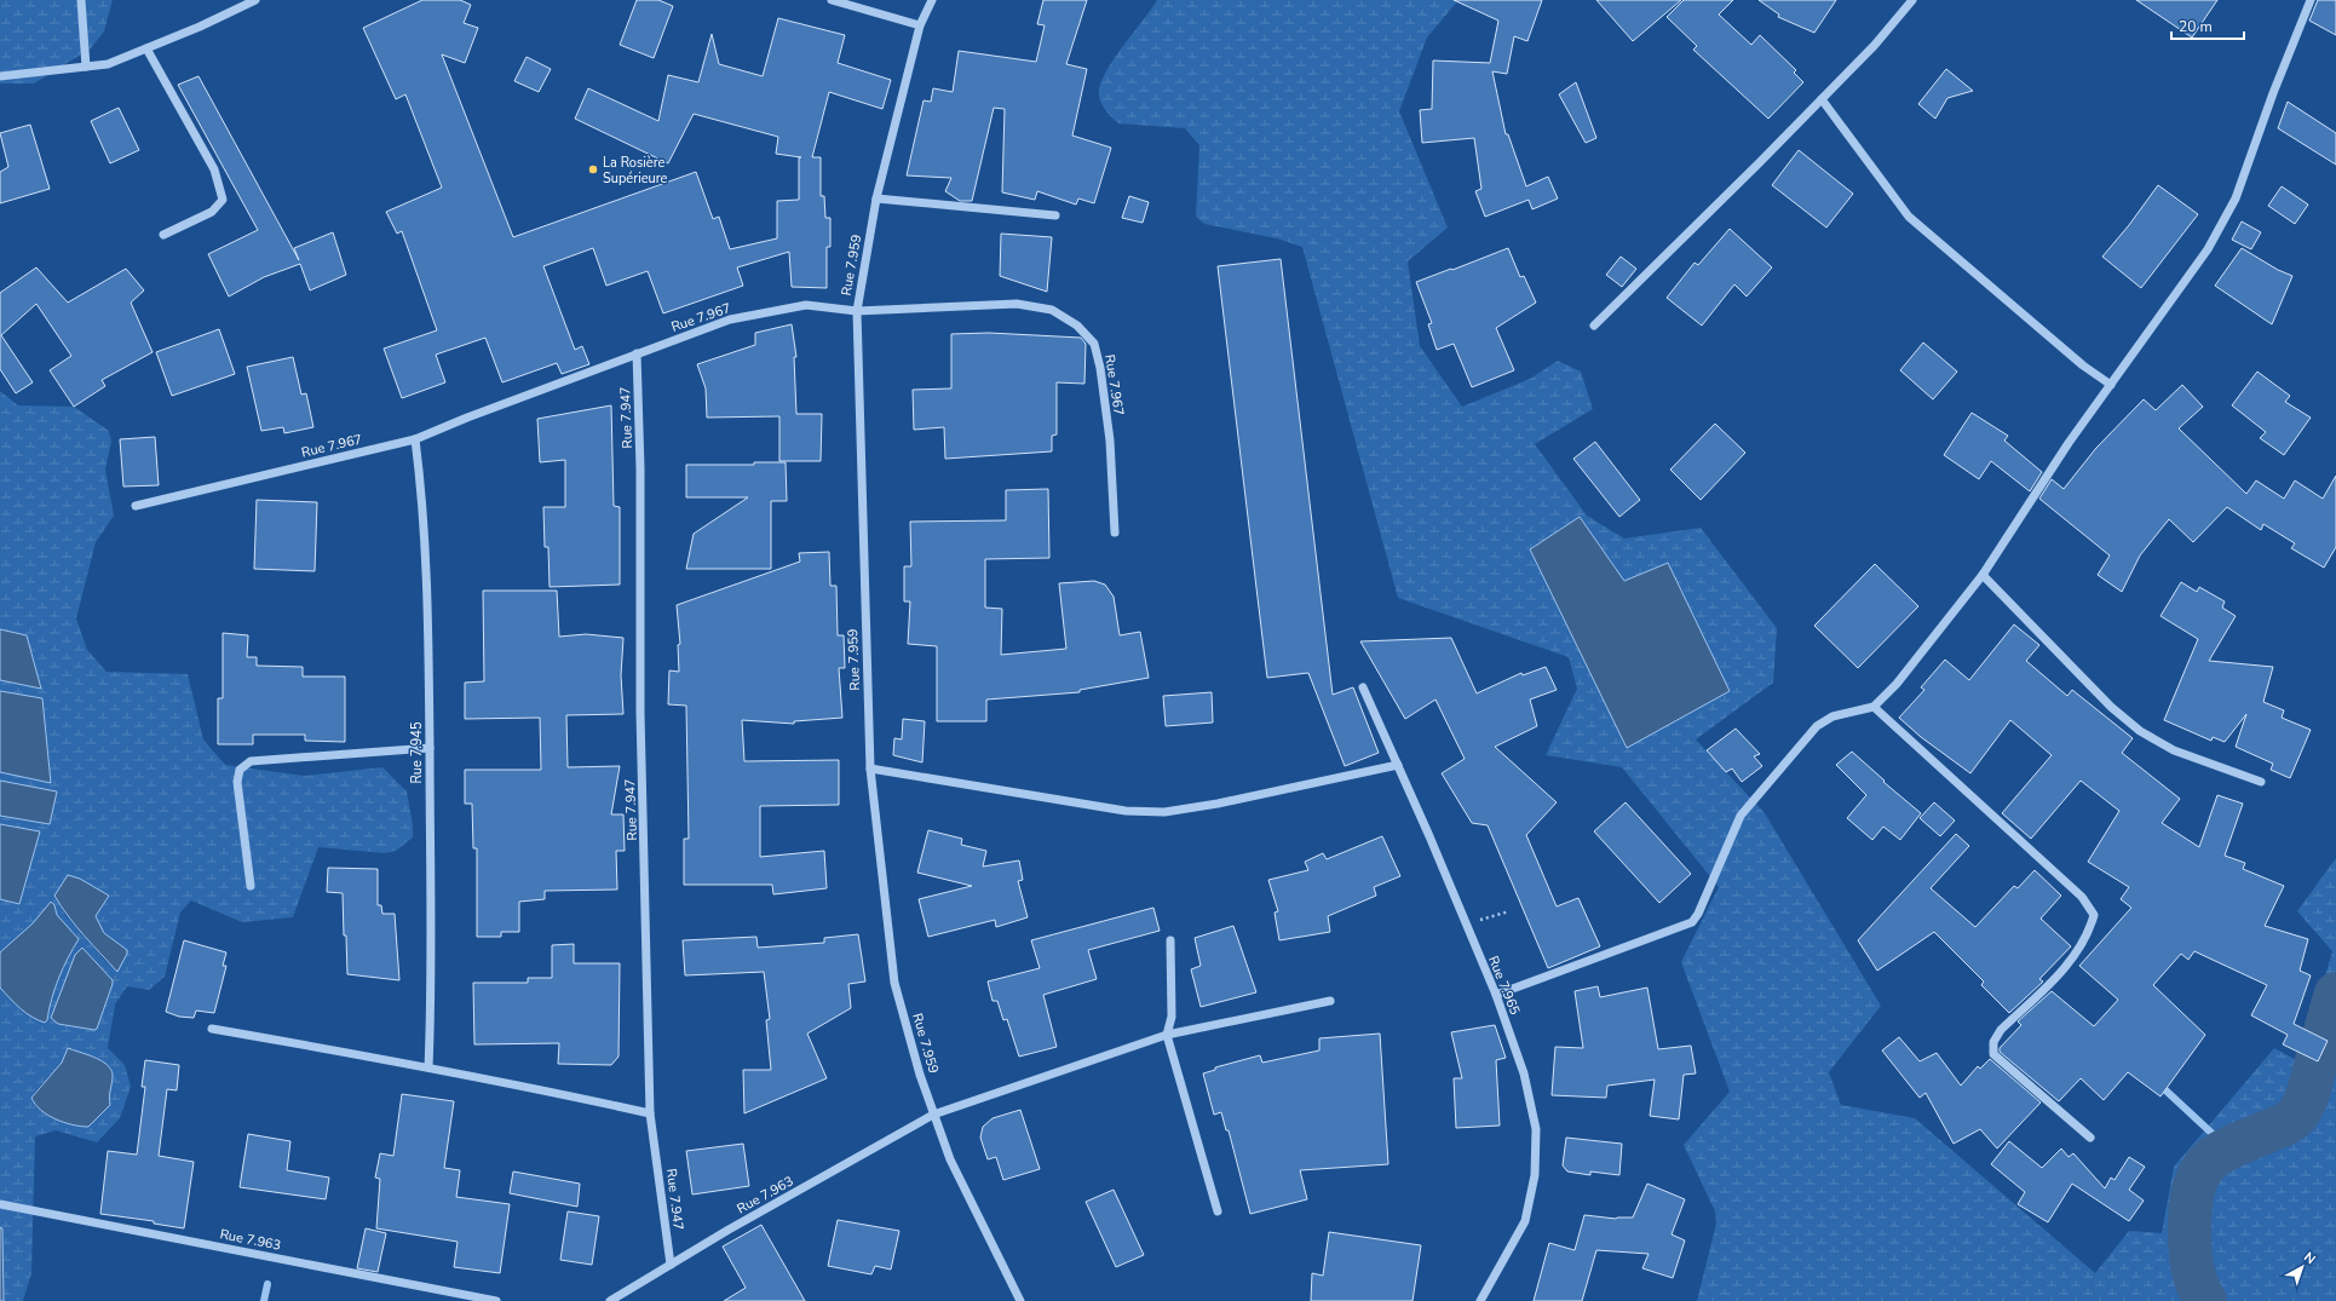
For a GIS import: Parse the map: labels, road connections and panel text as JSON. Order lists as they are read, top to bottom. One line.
{"streets":{"street":["Rue 7.959","Rue 7.967","Rue 7.947","Rue 7.945","Rue 7.965","Rue 7.963"]},"crossings":[["Rue 7.959","Rue 7.967"],["Rue 7.959","Rue 7.963"],["Rue 7.967","Rue 7.947"],["Rue 7.967","Rue 7.945"],["Rue 7.947","Rue 7.963"]],"places":["La Rosière Supérieure"],"scale_bar":"20 m","north":"top right"}
